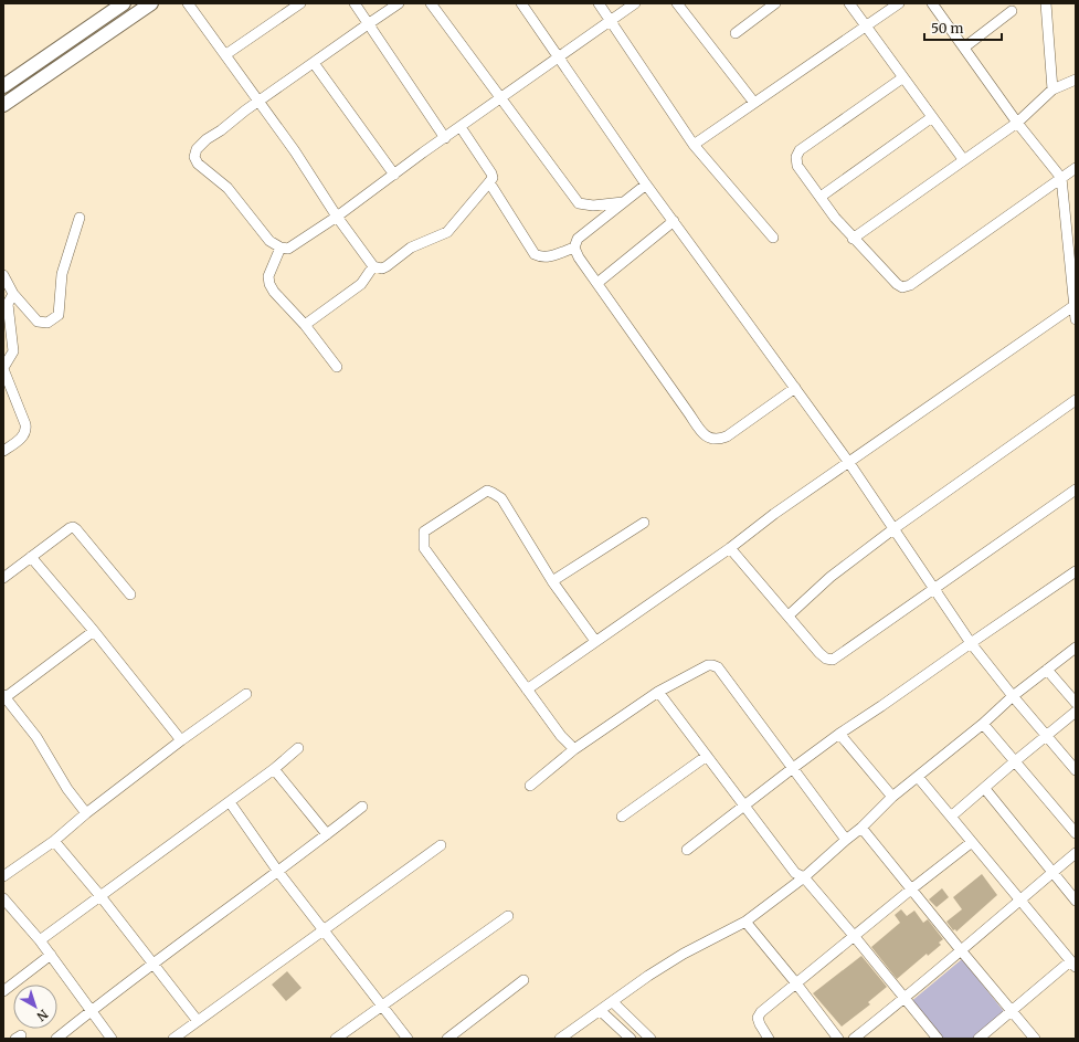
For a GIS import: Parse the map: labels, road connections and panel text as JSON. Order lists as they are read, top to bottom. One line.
{"scale_bar":"50 m","north":"bottom right"}
